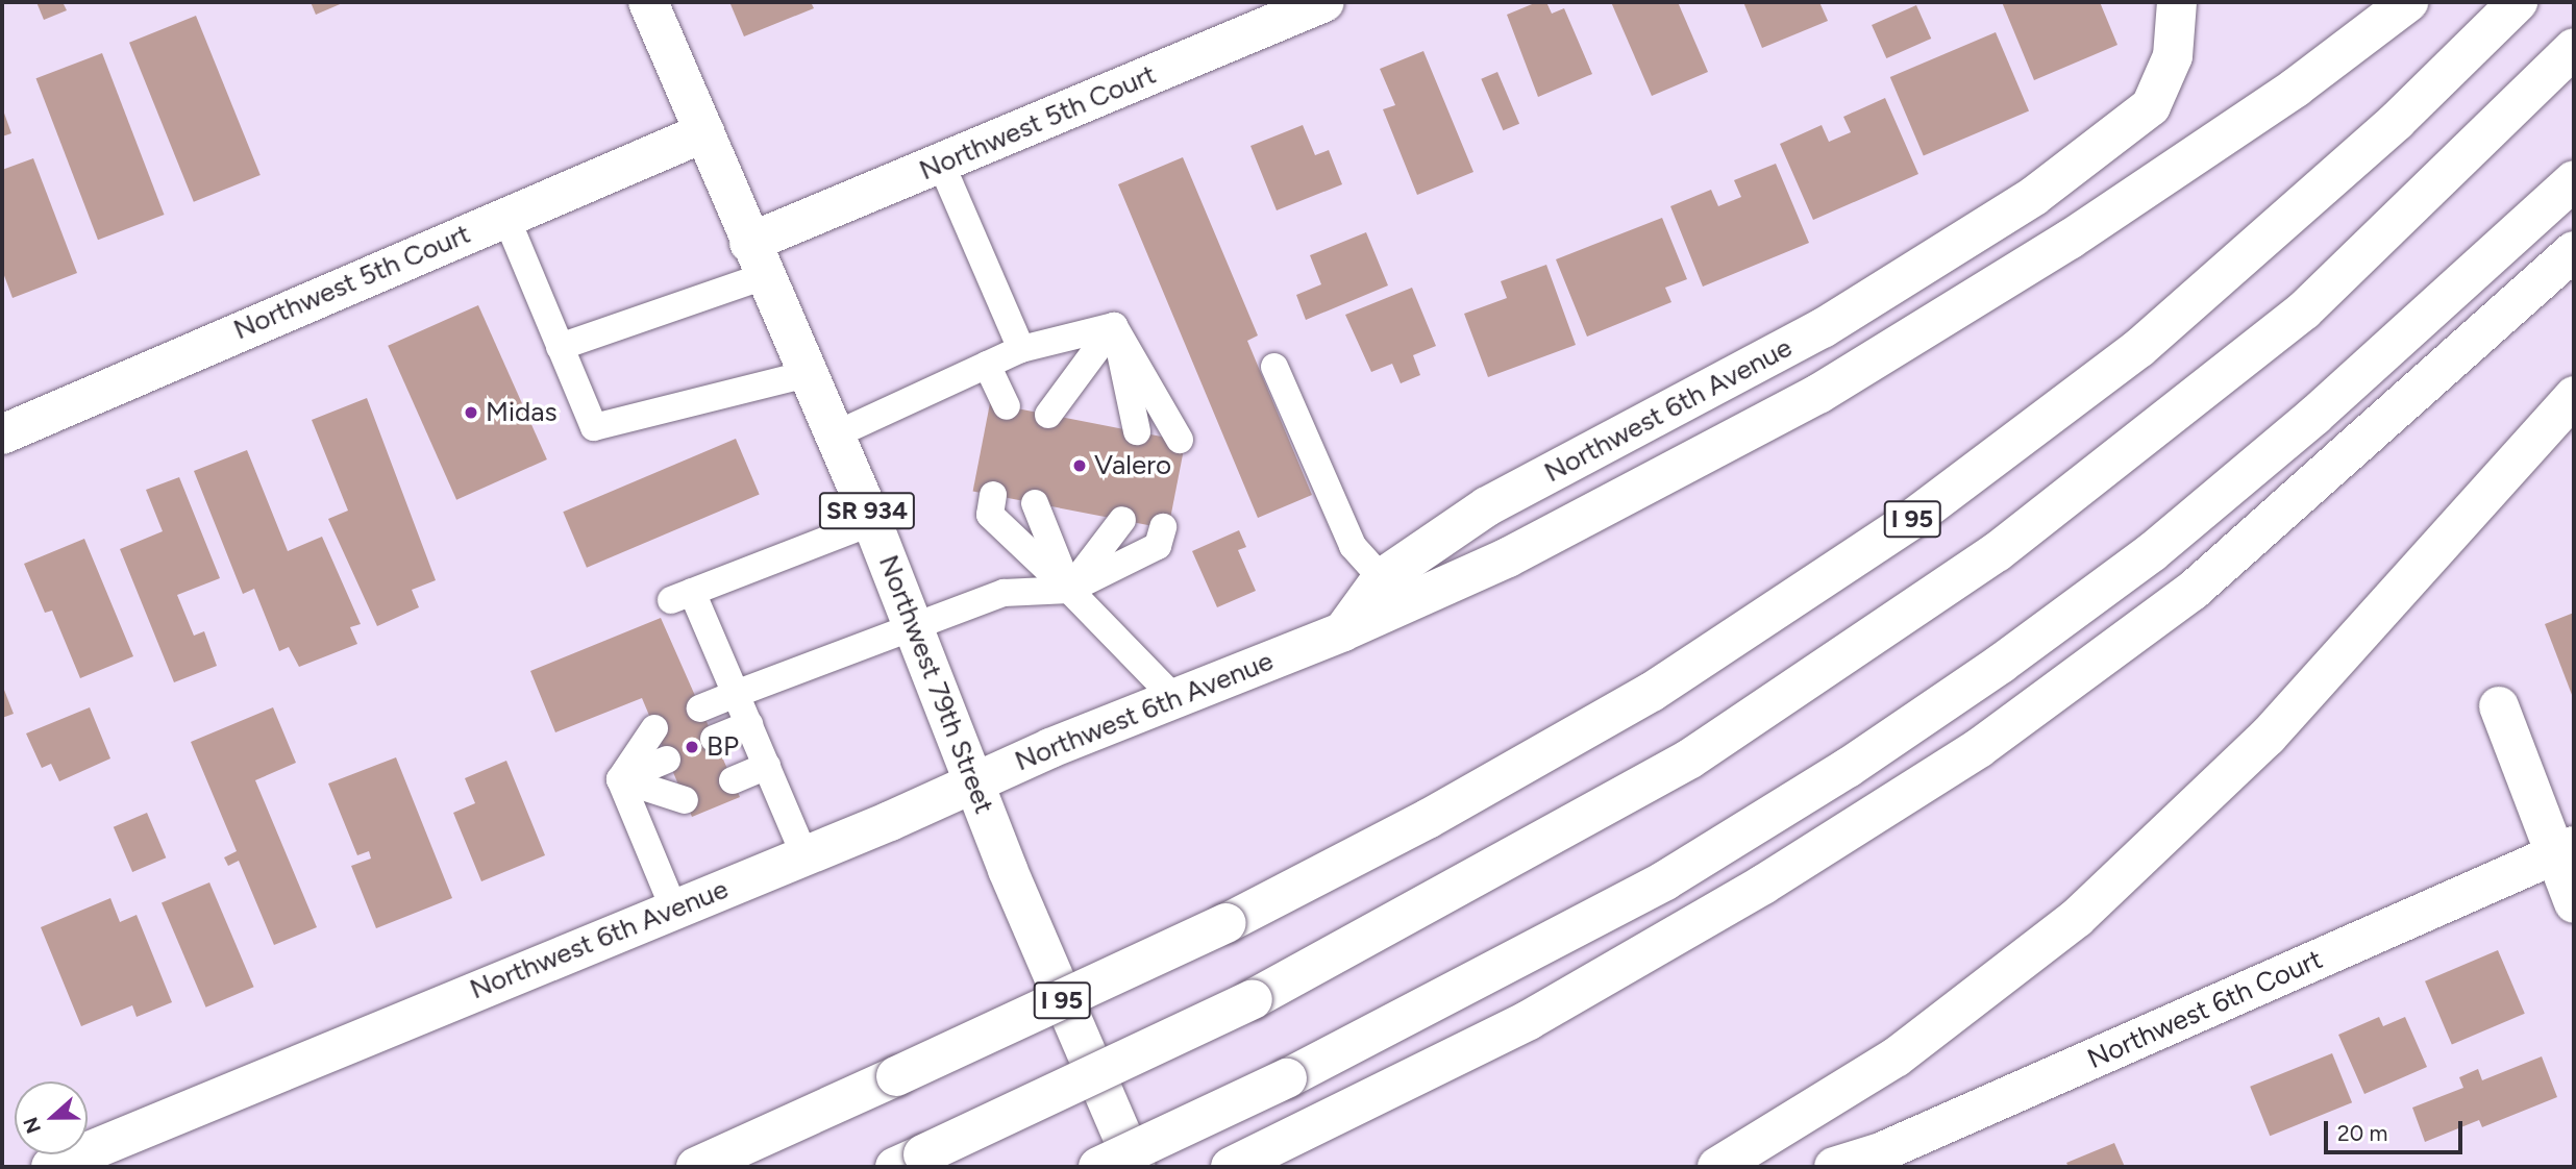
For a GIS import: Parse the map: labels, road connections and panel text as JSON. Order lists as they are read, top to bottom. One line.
{"streets":{"main road":["Northwest 5th Court","Northwest 6th Avenue","SR 934","I 95","Northwest 79th Street","Northwest 6th Court"]},"crossings":[["Northwest 5th Court","Northwest 79th Street"],["Northwest 6th Avenue","Northwest 79th Street"]],"places":["Midas","Valero","BP"],"scale_bar":"20 m","north":"left"}
